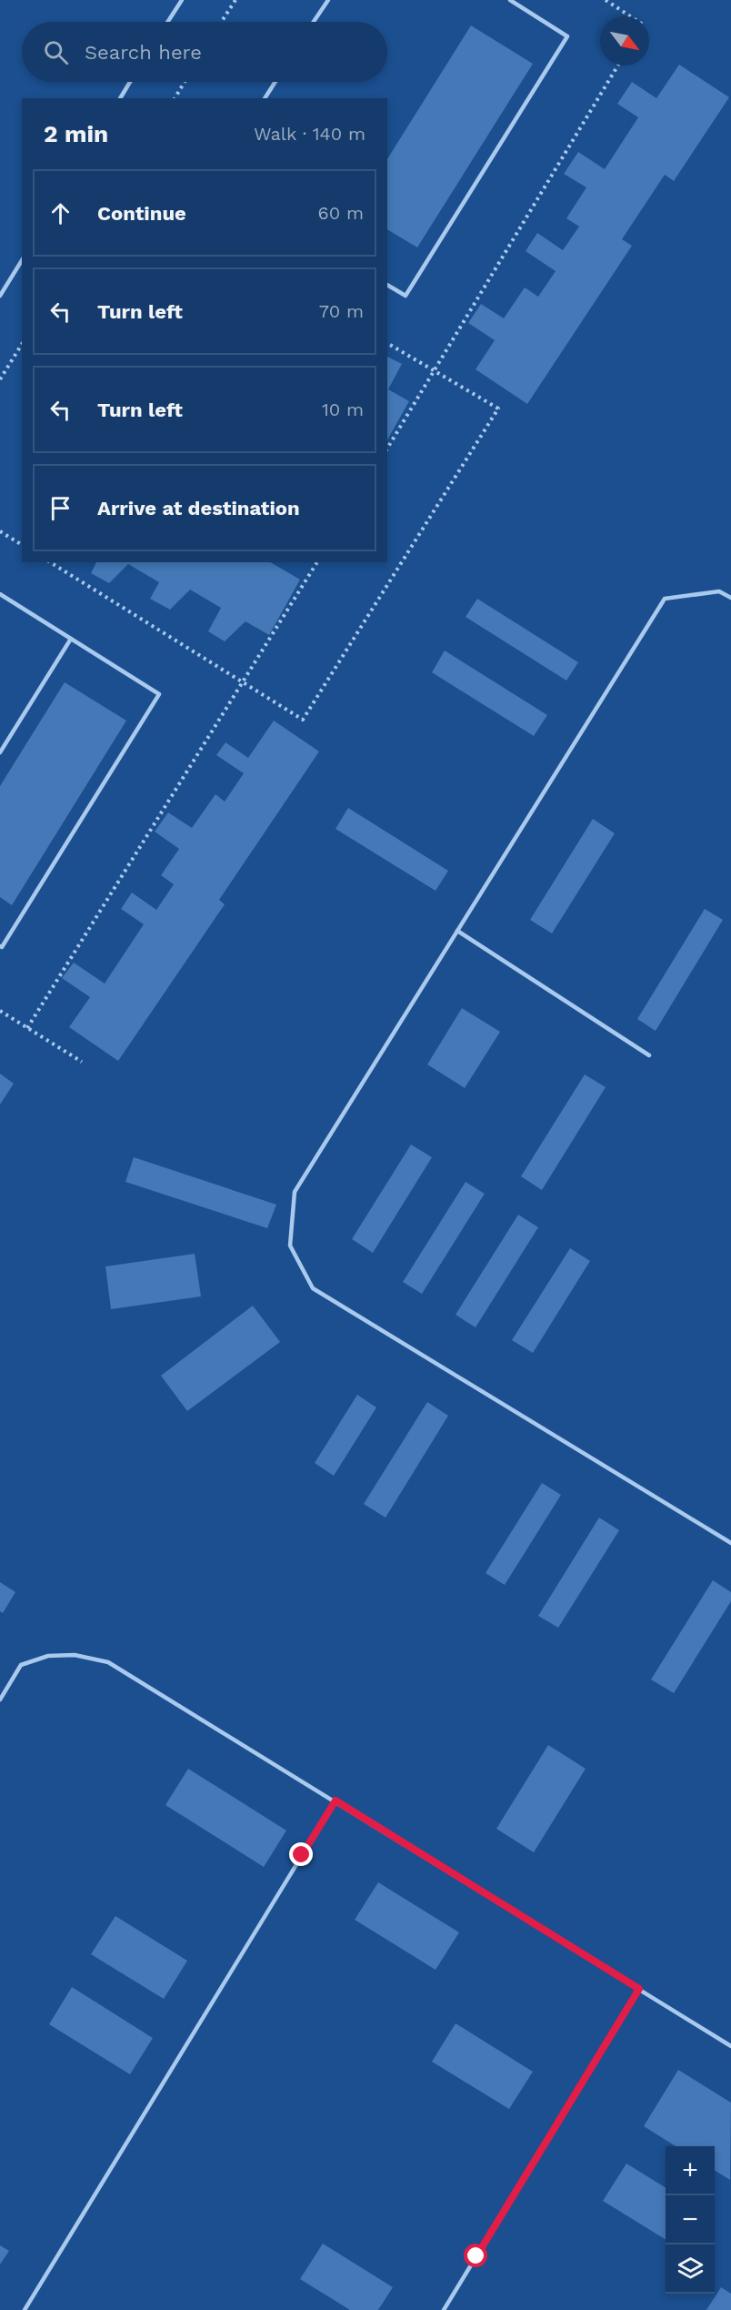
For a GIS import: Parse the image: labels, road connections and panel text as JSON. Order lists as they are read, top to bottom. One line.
{"north":"bottom right","page":{"search":"Search here","heading":["2 min","Walk · 140 m"],"list":[["Continue","60 m"],["Turn left","70 m"],["Turn left","10 m"],"Arrive at destination"],"map_buttons":["+","−"]}}
